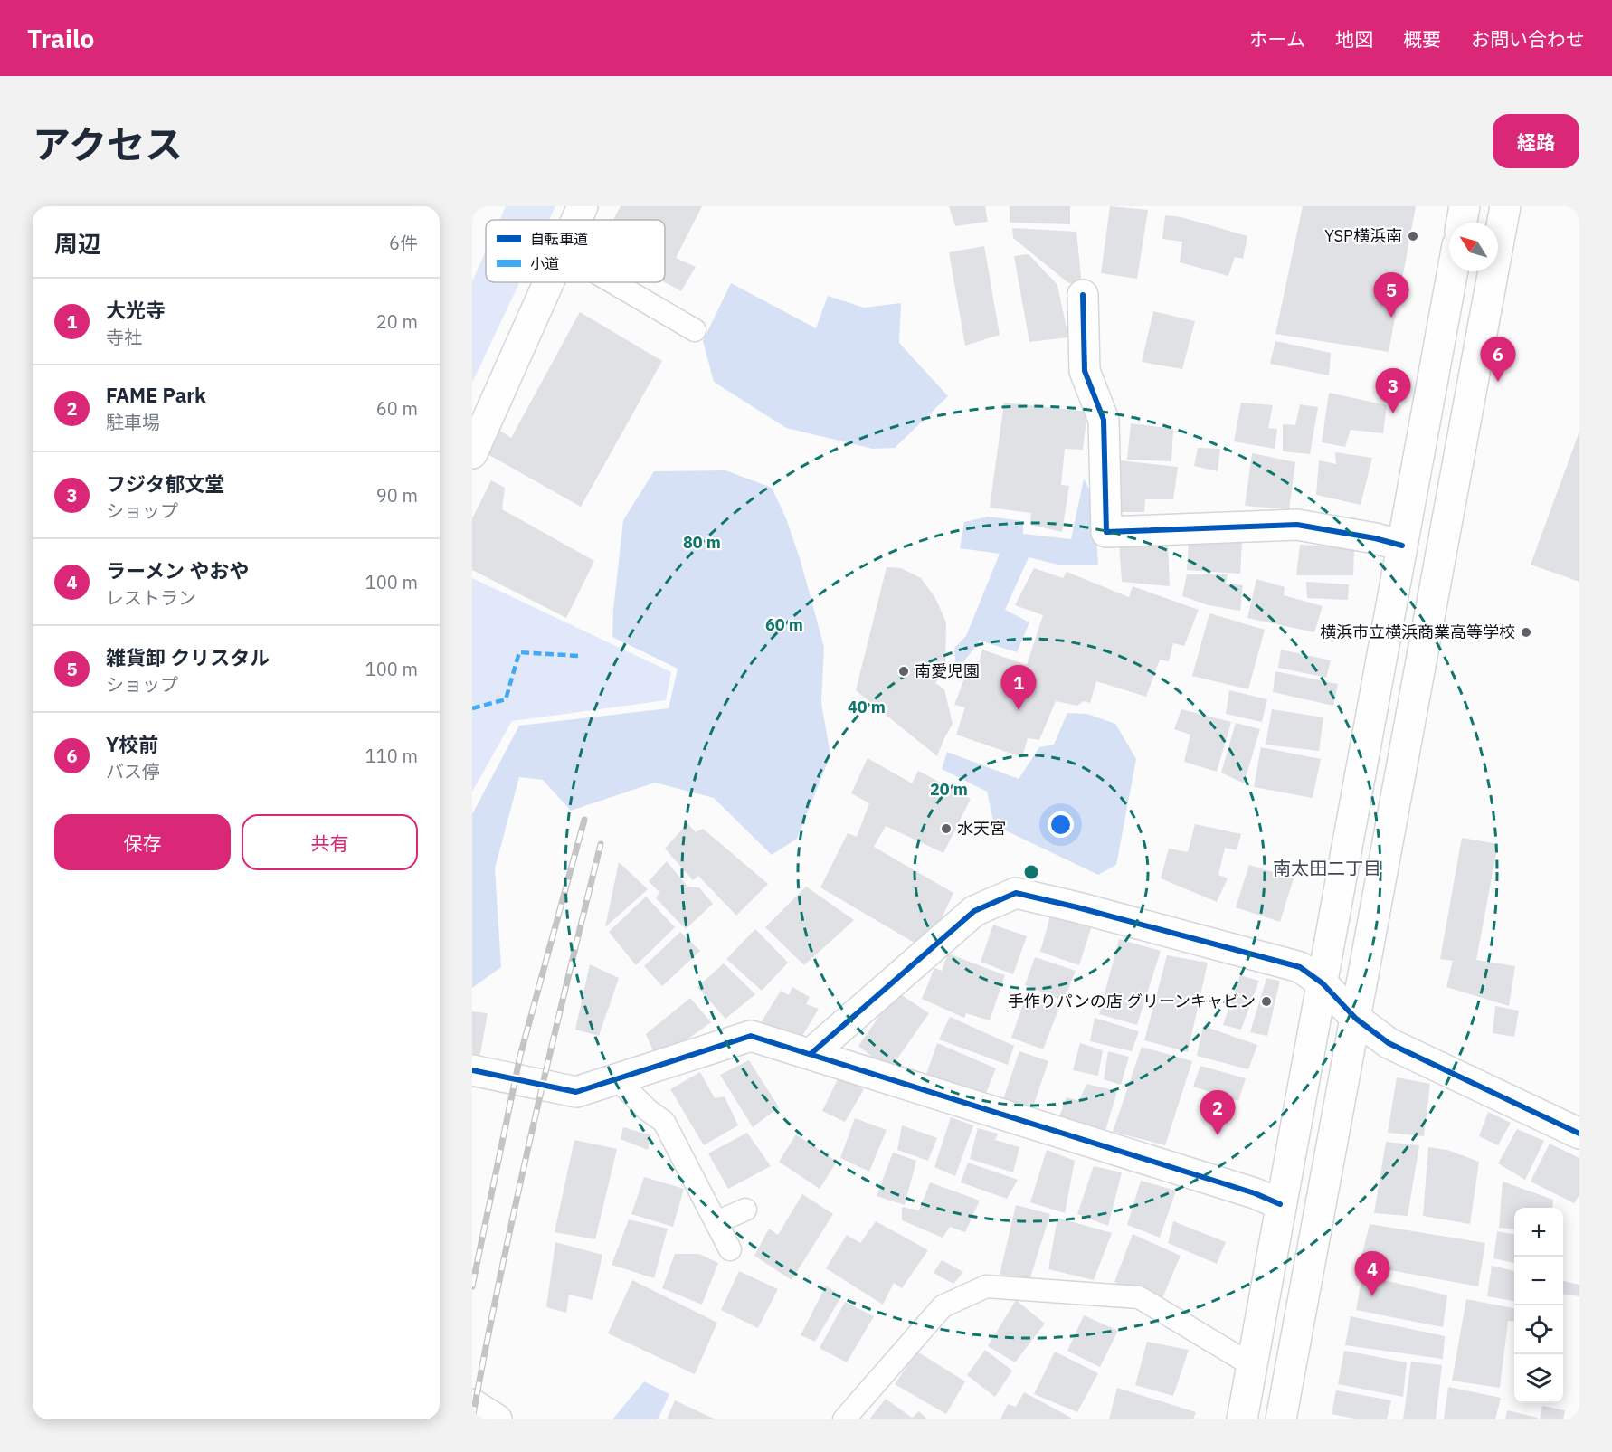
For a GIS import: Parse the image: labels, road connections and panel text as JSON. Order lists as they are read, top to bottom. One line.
{"districts":["南太田二丁目"],"places":["YSP横浜南","横浜市立横浜商業高等学校","南愛児園","水天宮","手作りパンの店 グリーンキャビン"],"legend":["自転車道","小道"],"north":"top left","page":{"header":"Trailo","nav":["ホーム","地図","概要","お問い合わせ"],"title":"アクセス","buttons":["経路",["保存","共有"]],"heading":["周辺","6件"],"pins":["5","6","3","1","2","4"],"list":[{"mark":"1","name":"大光寺","note":"寺社","value":"20 m"},{"mark":"2","name":"FAME Park","note":"駐車場","value":"60 m"},{"mark":"3","name":"フジタ郁文堂","note":"ショップ","value":"90 m"},{"mark":"4","name":"ラーメン やおや","note":"レストラン","value":"100 m"},{"mark":"5","name":"雑貨卸 クリスタル","note":"ショップ","value":"100 m"},{"mark":"6","name":"Y校前","note":"バス停","value":"110 m"}],"map_buttons":["+","−"]},"rings":["80 m","60 m","40 m","20 m"]}
